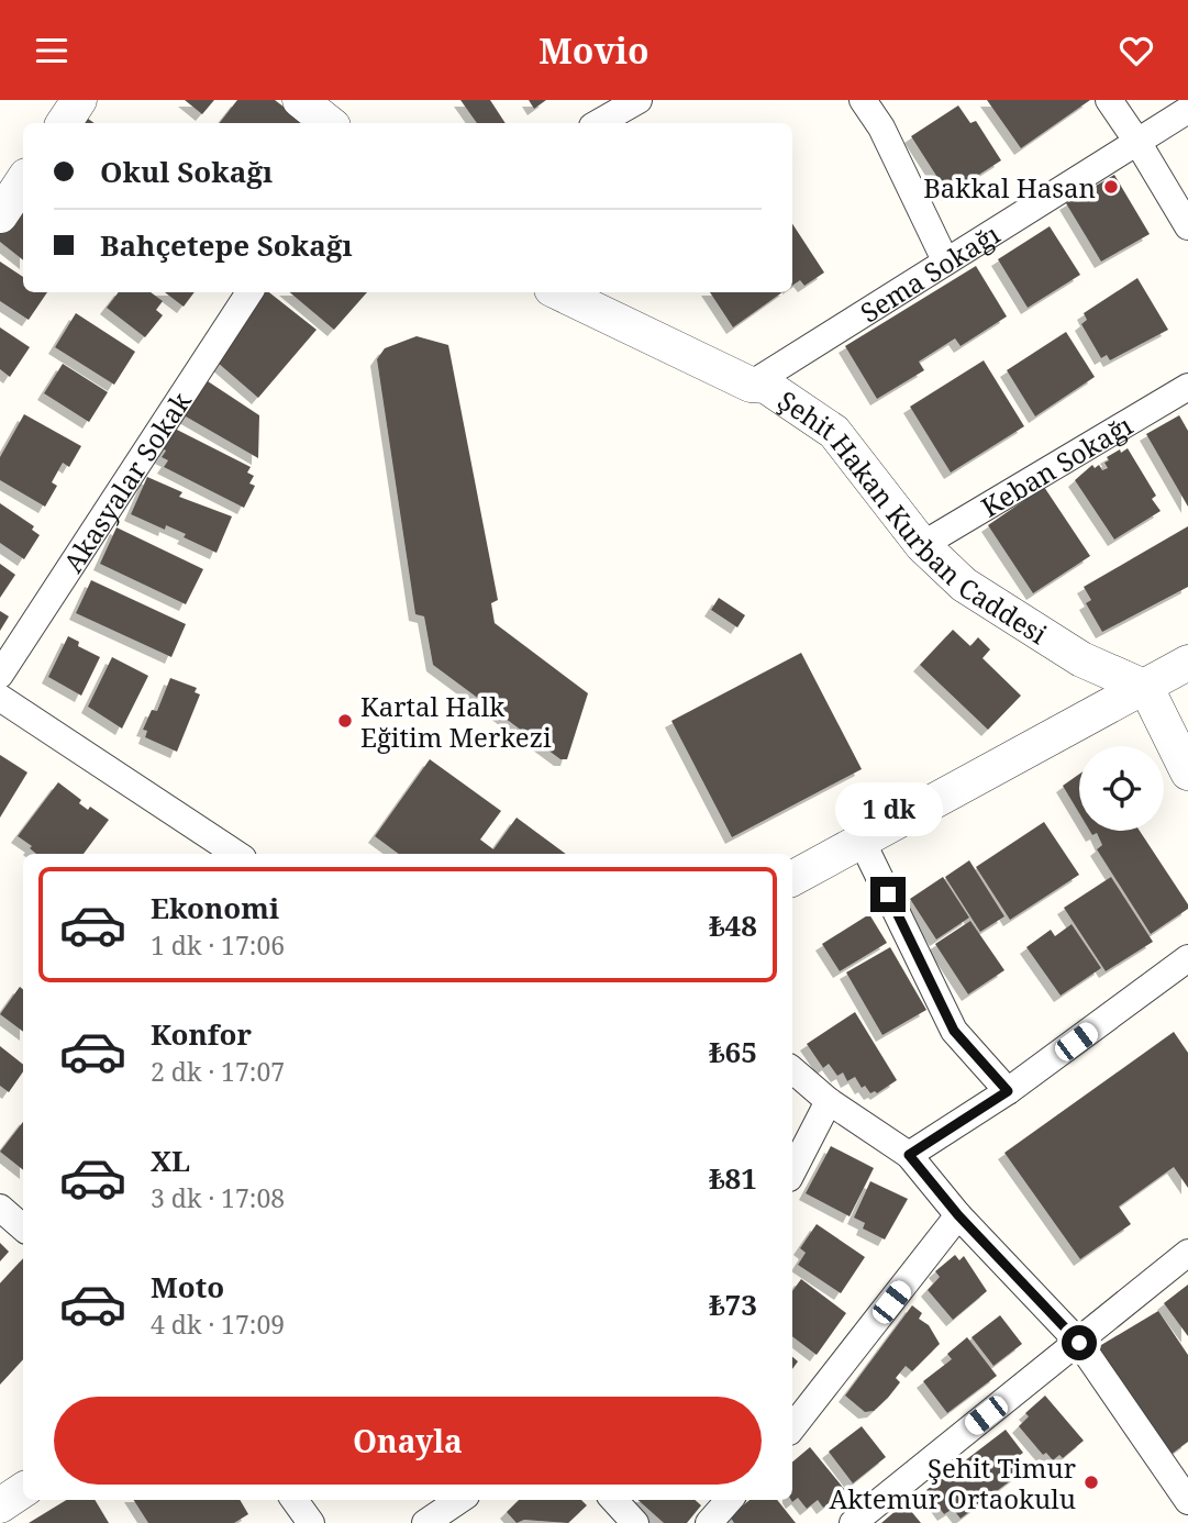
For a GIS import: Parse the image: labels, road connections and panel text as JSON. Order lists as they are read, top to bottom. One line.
{"streets":{"street":["Sema Sokağı","Keban Sokağı","Akasyalar Sokak","Şehit Hakan Kurban Caddesi"]},"crossings":[["Sema Sokağı","Şehit Hakan Kurban Caddesi"],["Keban Sokağı","Şehit Hakan Kurban Caddesi"]],"places":["Bakkal Hasan","Kartal Halk Eğitim Merkezi","Şehit Timur Aktemur Ortaokulu"],"page":{"header":"Movio","banner":["Okul Sokağı","Bahçetepe Sokağı"],"bubble":"1 dk","list":[{"name":"Ekonomi","note":"1 dk · 17:06","value":"₺48"},{"name":"Konfor","note":"2 dk · 17:07","value":"₺65"},{"name":"XL","note":"3 dk · 17:08","value":"₺81"},{"name":"Moto","note":"4 dk · 17:09","value":"₺73"}],"buttons":"Onayla"}}
